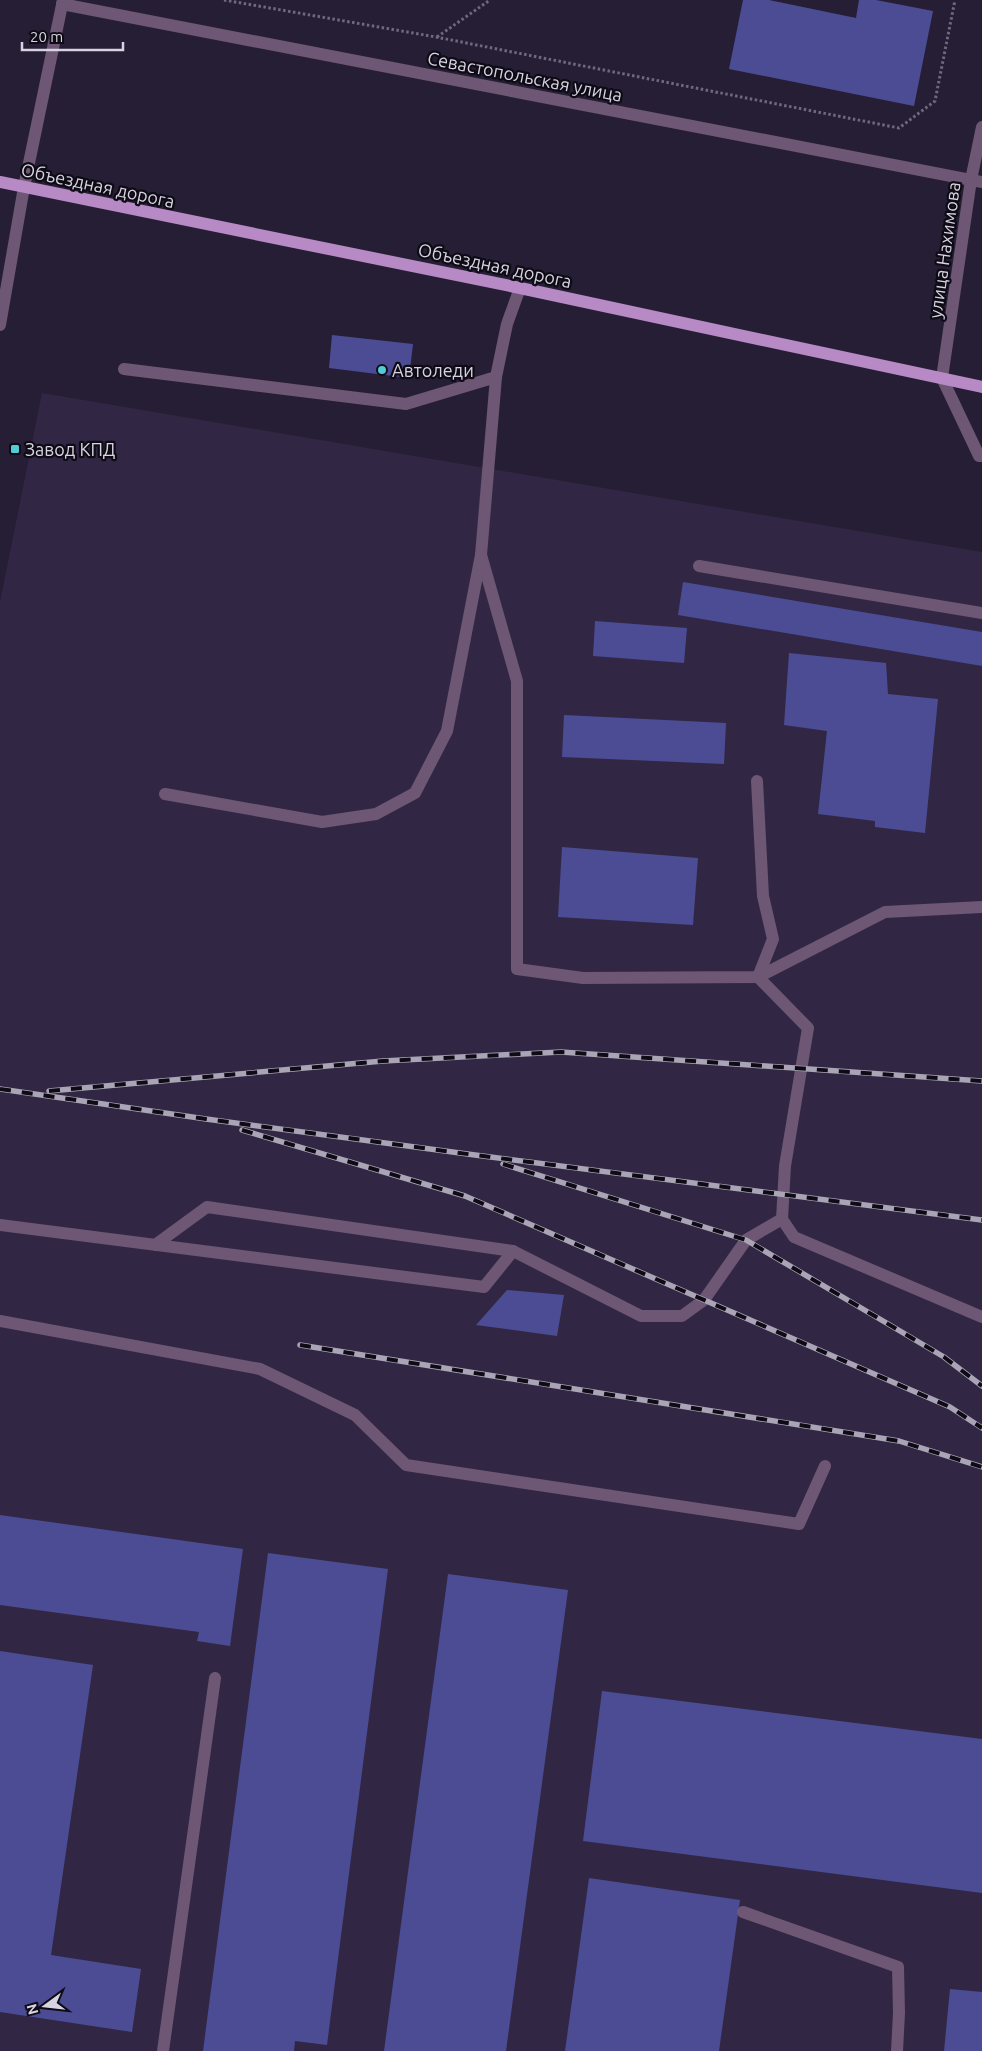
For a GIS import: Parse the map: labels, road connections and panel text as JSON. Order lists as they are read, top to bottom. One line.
{"streets":{"main road":["Объездная дорога"],"street":["Севастопольская улица","улица Нахимова"]},"crossings":[["Севастопольская улица","улица Нахимова"],["Объездная дорога","улица Нахимова"]],"places":{"other":["Автоледи"],"transit":["Завод КПД"]},"scale_bar":"20 m","north":"left"}
